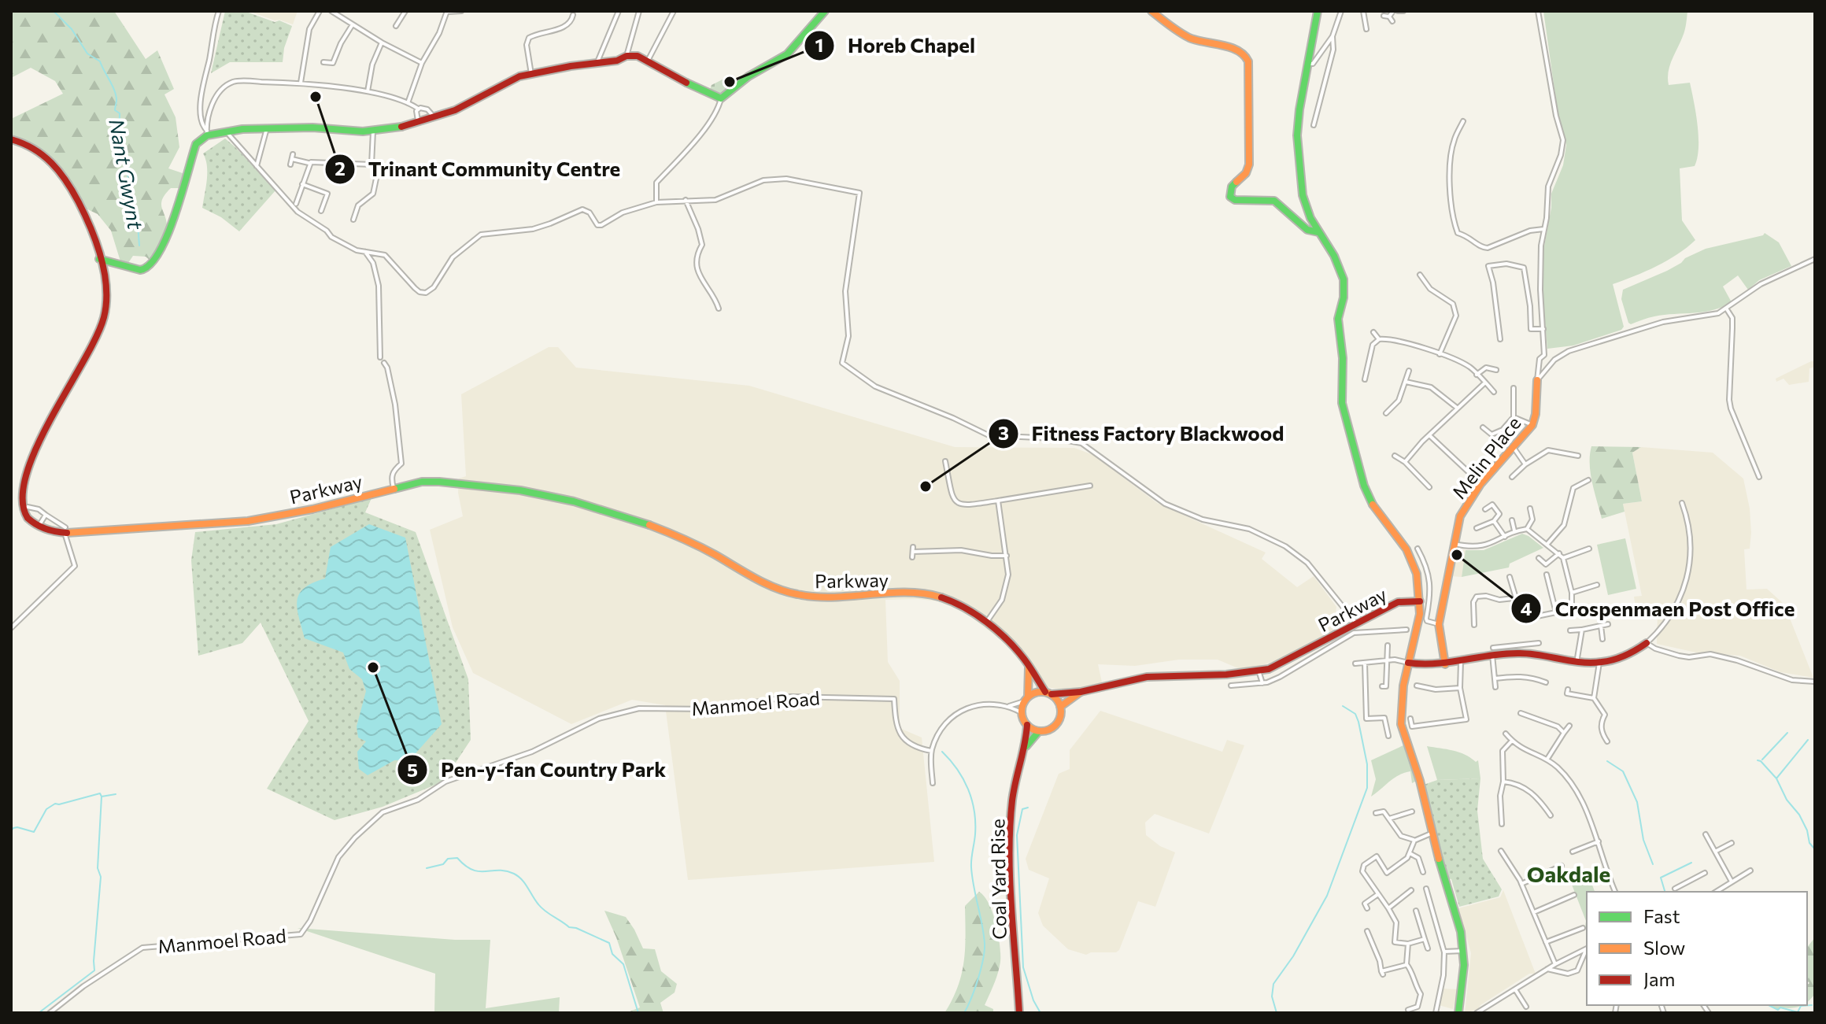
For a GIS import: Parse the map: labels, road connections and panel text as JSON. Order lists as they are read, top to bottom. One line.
{"streets":{"street":["Melin Place","Parkway","Manmoel Road","Coal Yard Rise"]},"crossings":[["Parkway","Coal Yard Rise"]],"districts":["Oakdale"],"water":["Nant Gwynt"],"places":["Horeb Chapel","Trinant Community Centre","Fitness Factory Blackwood","Crospenmaen Post Office","Pen-y-fan Country Park"],"legend":["Fast","Slow","Jam"]}
